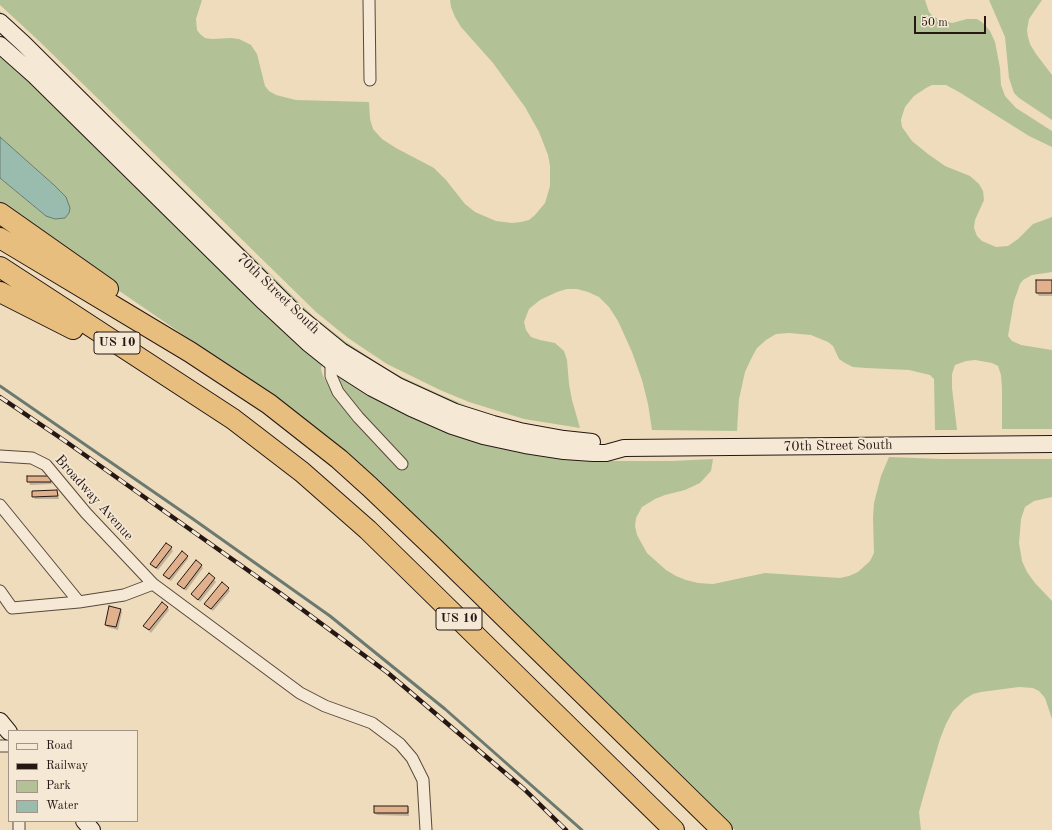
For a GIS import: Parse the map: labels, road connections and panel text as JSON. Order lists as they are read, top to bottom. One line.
{"streets":{"highway":["US 10"],"main road":["70th Street South"],"street":["Broadway Avenue"]},"legend":["Road","Railway","Park","Water"],"scale_bar":"50 m"}
